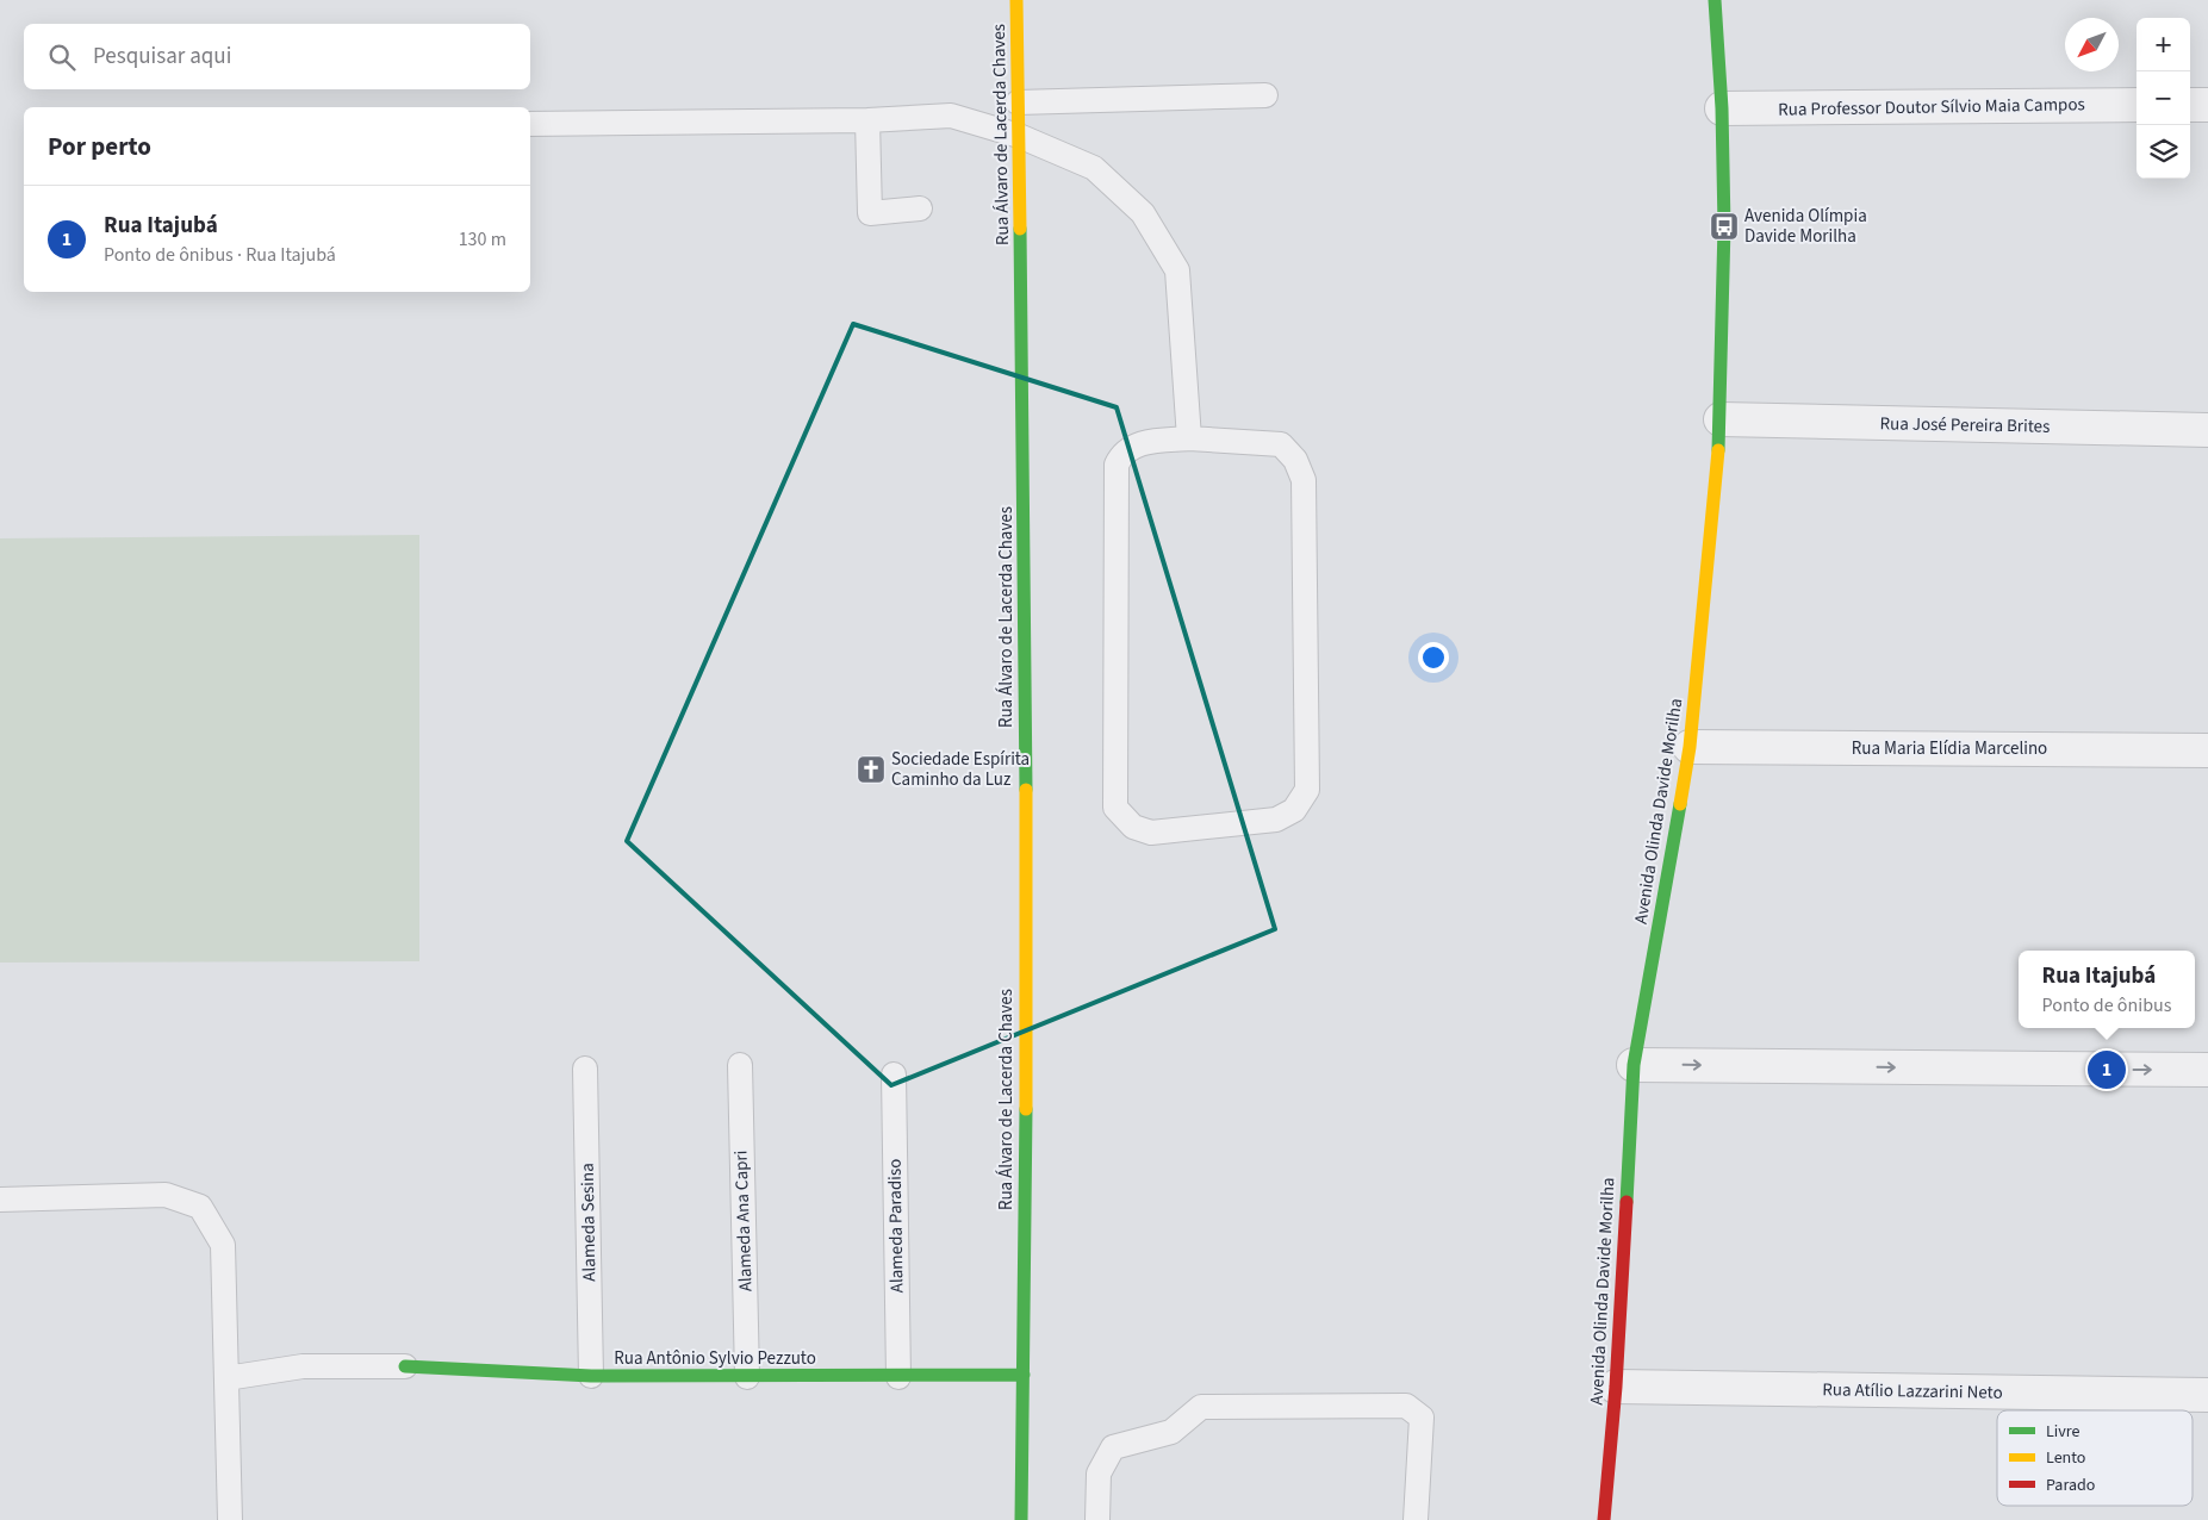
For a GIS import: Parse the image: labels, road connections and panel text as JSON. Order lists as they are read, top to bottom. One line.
{"streets":{"street":["Rua Professor Doutor Sílvio Maia Campos","Rua Álvaro de Lacerda Chaves","Rua José Pereira Brites","Rua Maria Elídia Marcelino","Avenida Olinda Davide Morilha","Rua Antônio Sylvio Pezzuto","Rua Atílio Lazzarini Neto"],"lane":["Alameda Ana Capri","Alameda Sesina","Alameda Paradiso"]},"crossings":[["Rua Professor Doutor Sílvio Maia Campos","Avenida Olinda Davide Morilha"],["Rua Álvaro de Lacerda Chaves","Rua Antônio Sylvio Pezzuto"],["Rua José Pereira Brites","Avenida Olinda Davide Morilha"],["Rua Maria Elídia Marcelino","Avenida Olinda Davide Morilha"],["Avenida Olinda Davide Morilha","Rua Atílio Lazzarini Neto"],["Alameda Ana Capri","Rua Antônio Sylvio Pezzuto"],["Alameda Sesina","Rua Antônio Sylvio Pezzuto"],["Alameda Paradiso","Rua Antônio Sylvio Pezzuto"]],"places":{"bus stop":["Avenida Olímpia Davide Morilha"],"church":["Sociedade Espírita Caminho da Luz"]},"legend":["Livre","Lento","Parado"],"north":"bottom left","page":{"map_buttons":["+","−"],"search":"Pesquisar aqui","heading":"Por perto","list":[{"mark":"1","name":"Rua Itajubá","note":"Ponto de ônibus · Rua Itajubá","value":"130 m"}],"popup":["Rua Itajubá","Ponto de ônibus"],"pins":"1"}}
